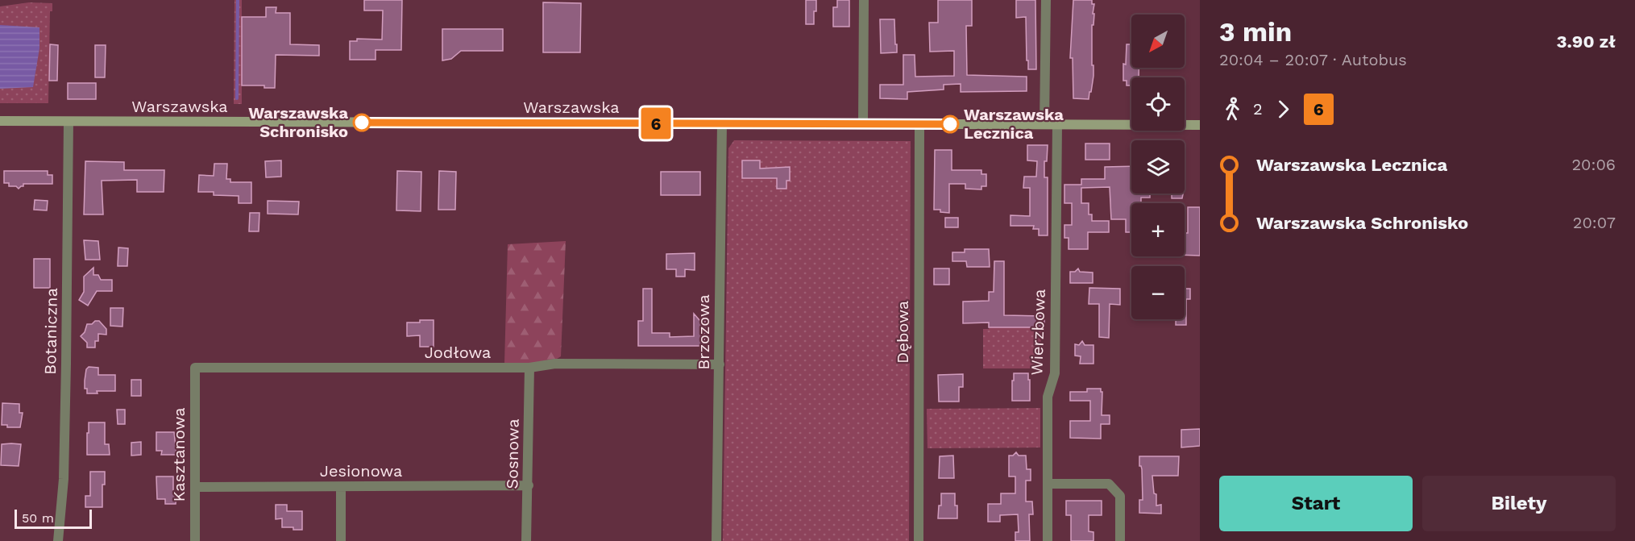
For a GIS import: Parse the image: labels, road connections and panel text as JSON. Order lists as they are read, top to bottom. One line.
{"streets":{"main road":["Warszawska"],"street":["Botaniczna","Brzozowa","Dębowa","Wierzbowa","Jodłowa","Sosnowa","Kasztanowa","Jesionowa"]},"crossings":[["Warszawska","Botaniczna"],["Warszawska","Brzozowa"],["Warszawska","Dębowa"],["Warszawska","Wierzbowa"],["Brzozowa","Jodłowa"],["Jodłowa","Sosnowa"],["Jodłowa","Kasztanowa"],["Sosnowa","Jesionowa"],["Kasztanowa","Jesionowa"]],"places":["Warszawska Schronisko","Warszawska Lecznica"],"lines":["bus line 6"],"scale_bar":"50 m","north":"bottom left","page":{"on_map":"6","heading":["3 min","20:04 – 20:07 · Autobus","3.90 zł"],"map_buttons":["+","−"],"legs":["2","6"],"list":[{"name":"Warszawska Lecznica","value":"20:06"},{"name":"Warszawska Schronisko","value":"20:07"}],"buttons":["Start","Bilety"],"scale":"50 m"}}
